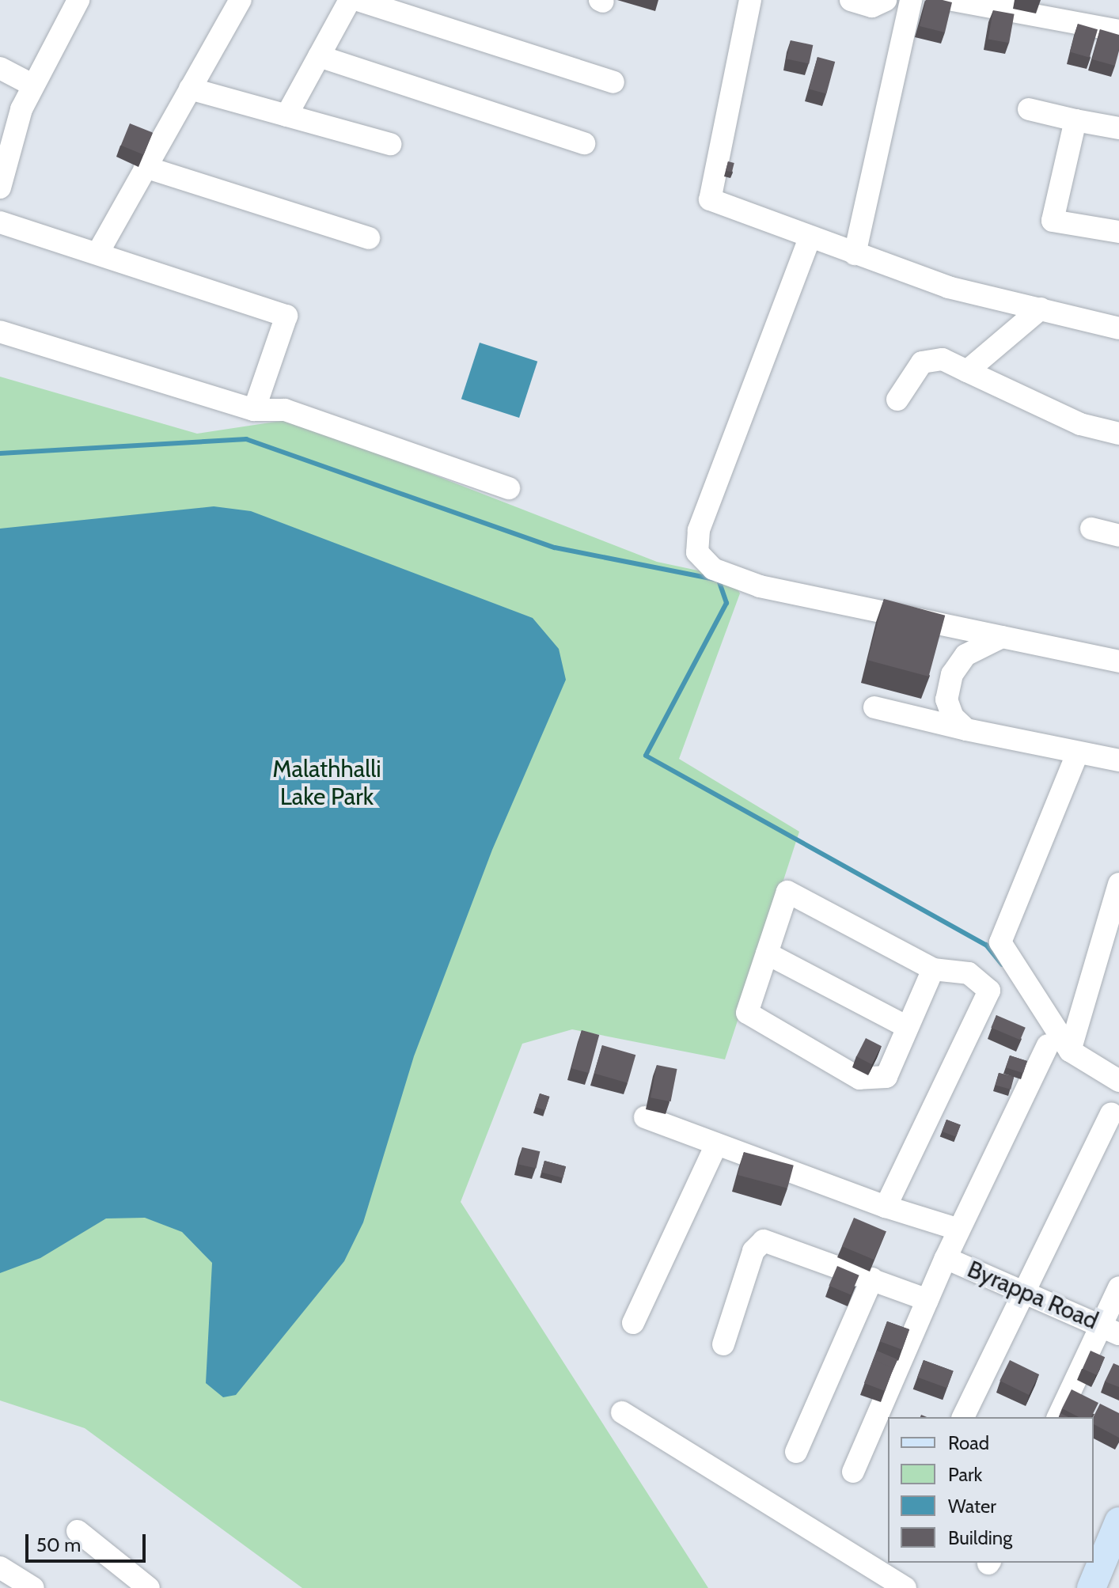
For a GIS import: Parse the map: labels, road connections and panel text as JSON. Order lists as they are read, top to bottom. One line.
{"streets":{"street":["Byrappa Road"]},"parks":["Malathhalli Lake Park"],"legend":["Road","Park","Water","Building"],"scale_bar":"50 m"}
